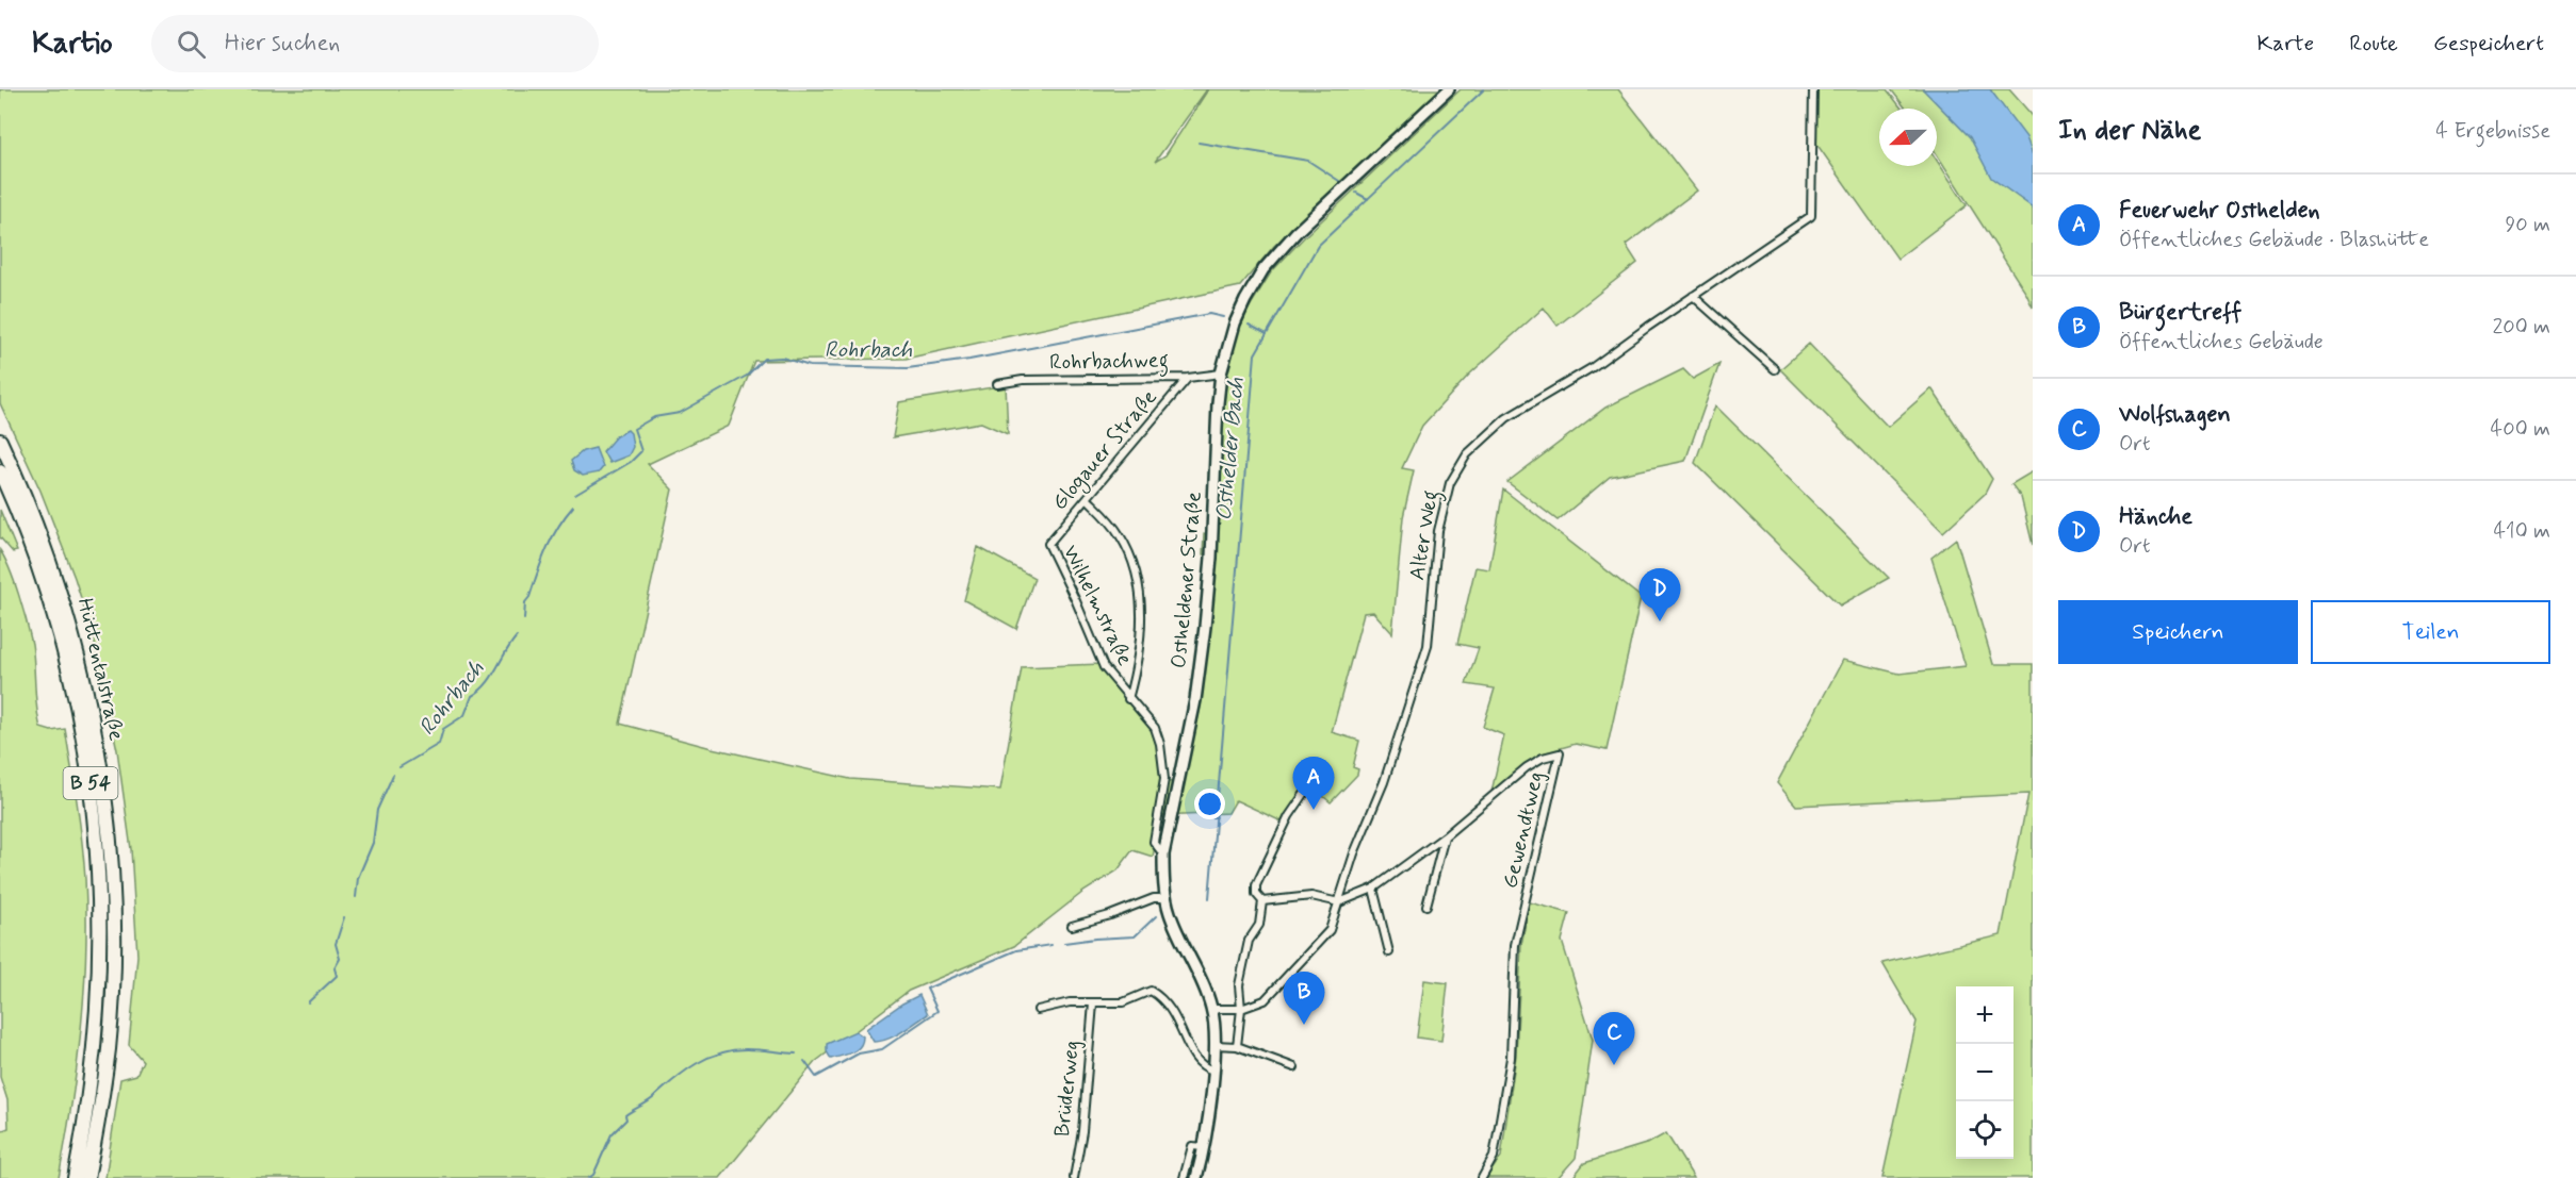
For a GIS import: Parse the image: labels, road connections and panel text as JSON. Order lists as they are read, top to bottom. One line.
{"streets":{"highway":["Hüttentalstraße","B 54"],"main road":["Ostheldener Straße"],"street":["Rohrbachweg","Glogauer Straße","Alter Weg","Wilhelmstraße","Gewendtweg","Brüderweg"]},"crossings":[["Rohrbachweg","Glogauer Straße"],["Rohrbachweg","Ostheldener Straße"],["Glogauer Straße","Wilhelmstraße"],["Alter Weg","Ostheldener Straße"],["Alter Weg","Gewendtweg"],["Ostheldener Straße","Wilhelmstraße"],["Hüttentalstraße","B 54"]],"water":["Rohrbach","Osthelder Bach"],"north":"left","page":{"header":"Kartio","search":"Hier suchen","nav":["Karte","Route","Gespeichert"],"heading":["In der Nähe","4 Ergebnisse"],"list":[{"mark":"A","name":"Feuerwehr Osthelden","note":"Öffentliches Gebäude · Blashütte","value":"90 m"},{"mark":"B","name":"Bürgertreff","note":"Öffentliches Gebäude","value":"200 m"},{"mark":"C","name":"Wolfshagen","note":"Ort","value":"400 m"},{"mark":"D","name":"Hänche","note":"Ort","value":"410 m"}],"pins":["D","A","B","C"],"buttons":["Speichern","Teilen"],"map_buttons":["+","−"]}}
